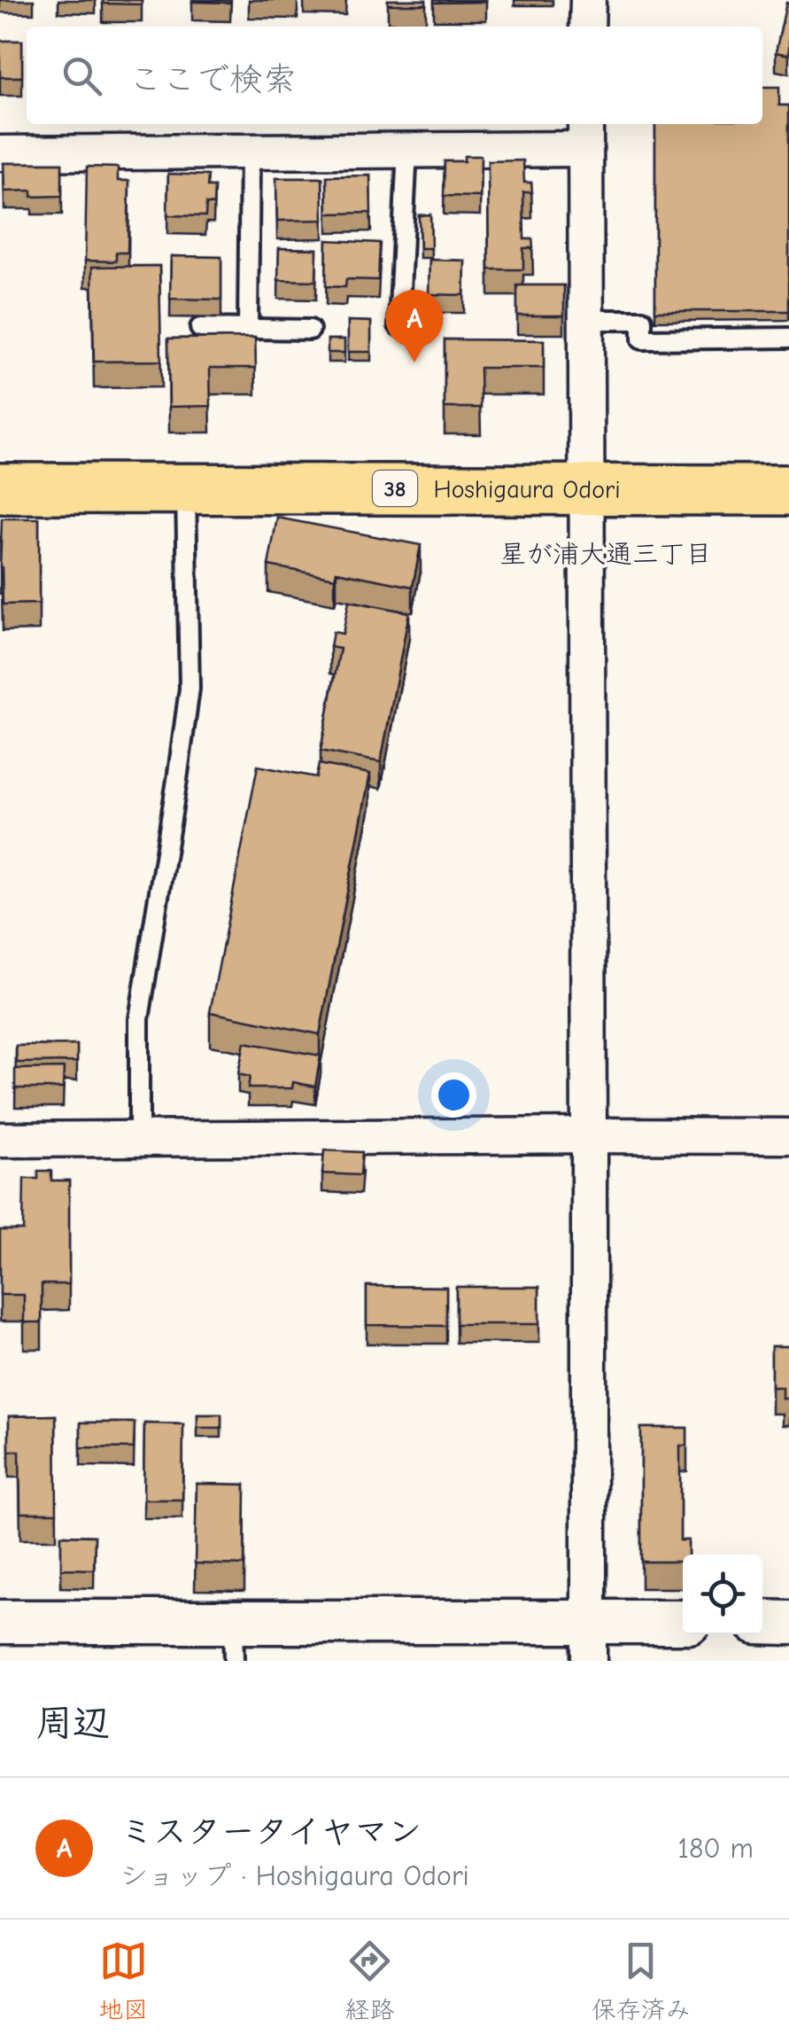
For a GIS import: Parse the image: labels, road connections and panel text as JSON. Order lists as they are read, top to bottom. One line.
{"streets":{"highway":["38","Hoshigaura Odori"]},"districts":["星が浦大通三丁目"],"page":{"search":"ここで検索","pins":"A","heading":"周辺","list":[{"mark":"A","name":"ミスタータイヤマン","note":"ショップ · Hoshigaura Odori","value":"180 m"}],"nav":["地図","経路","保存済み"]}}
